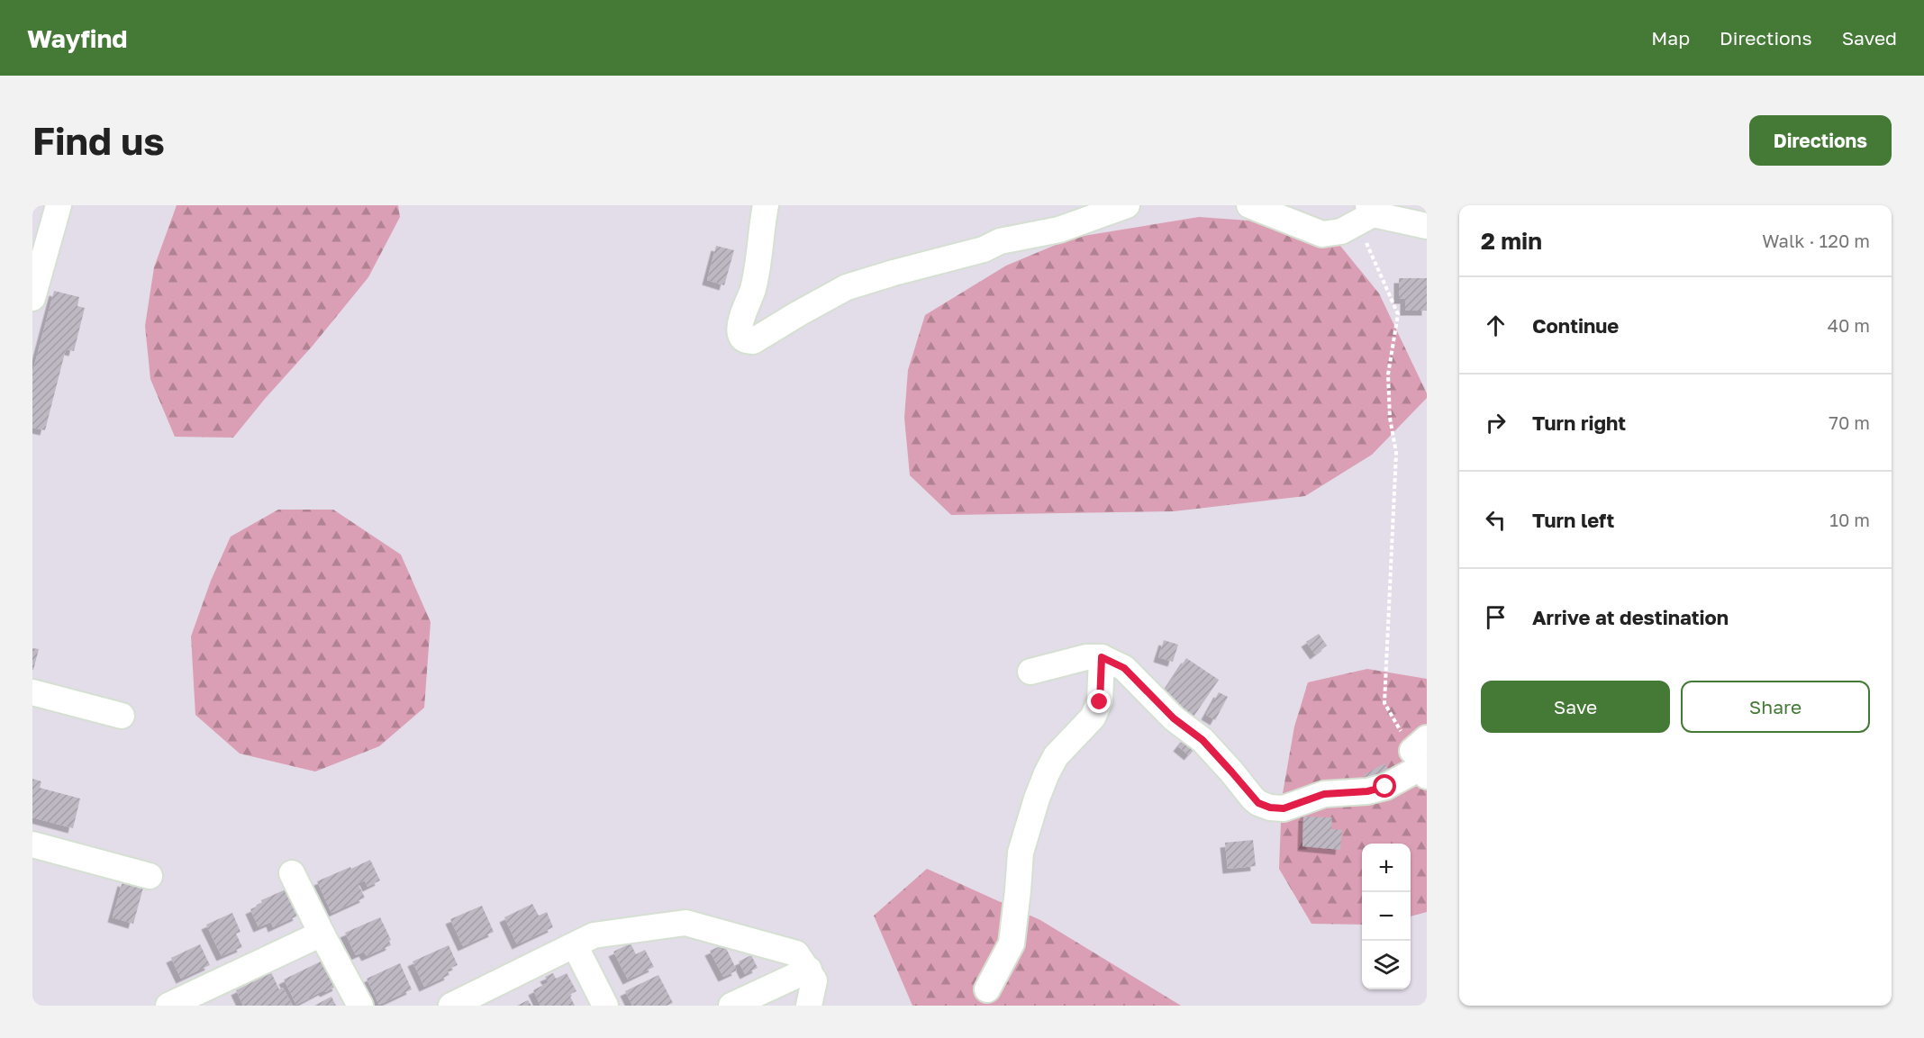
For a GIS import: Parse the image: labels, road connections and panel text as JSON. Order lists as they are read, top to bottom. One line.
{"page":{"header":"Wayfind","nav":["Map","Directions","Saved"],"buttons":["Directions",["Save","Share"]],"title":"Find us","heading":["2 min","Walk · 120 m"],"list":[["Continue","40 m"],["Turn right","70 m"],["Turn left","10 m"],"Arrive at destination"],"map_buttons":["+","−"]}}
